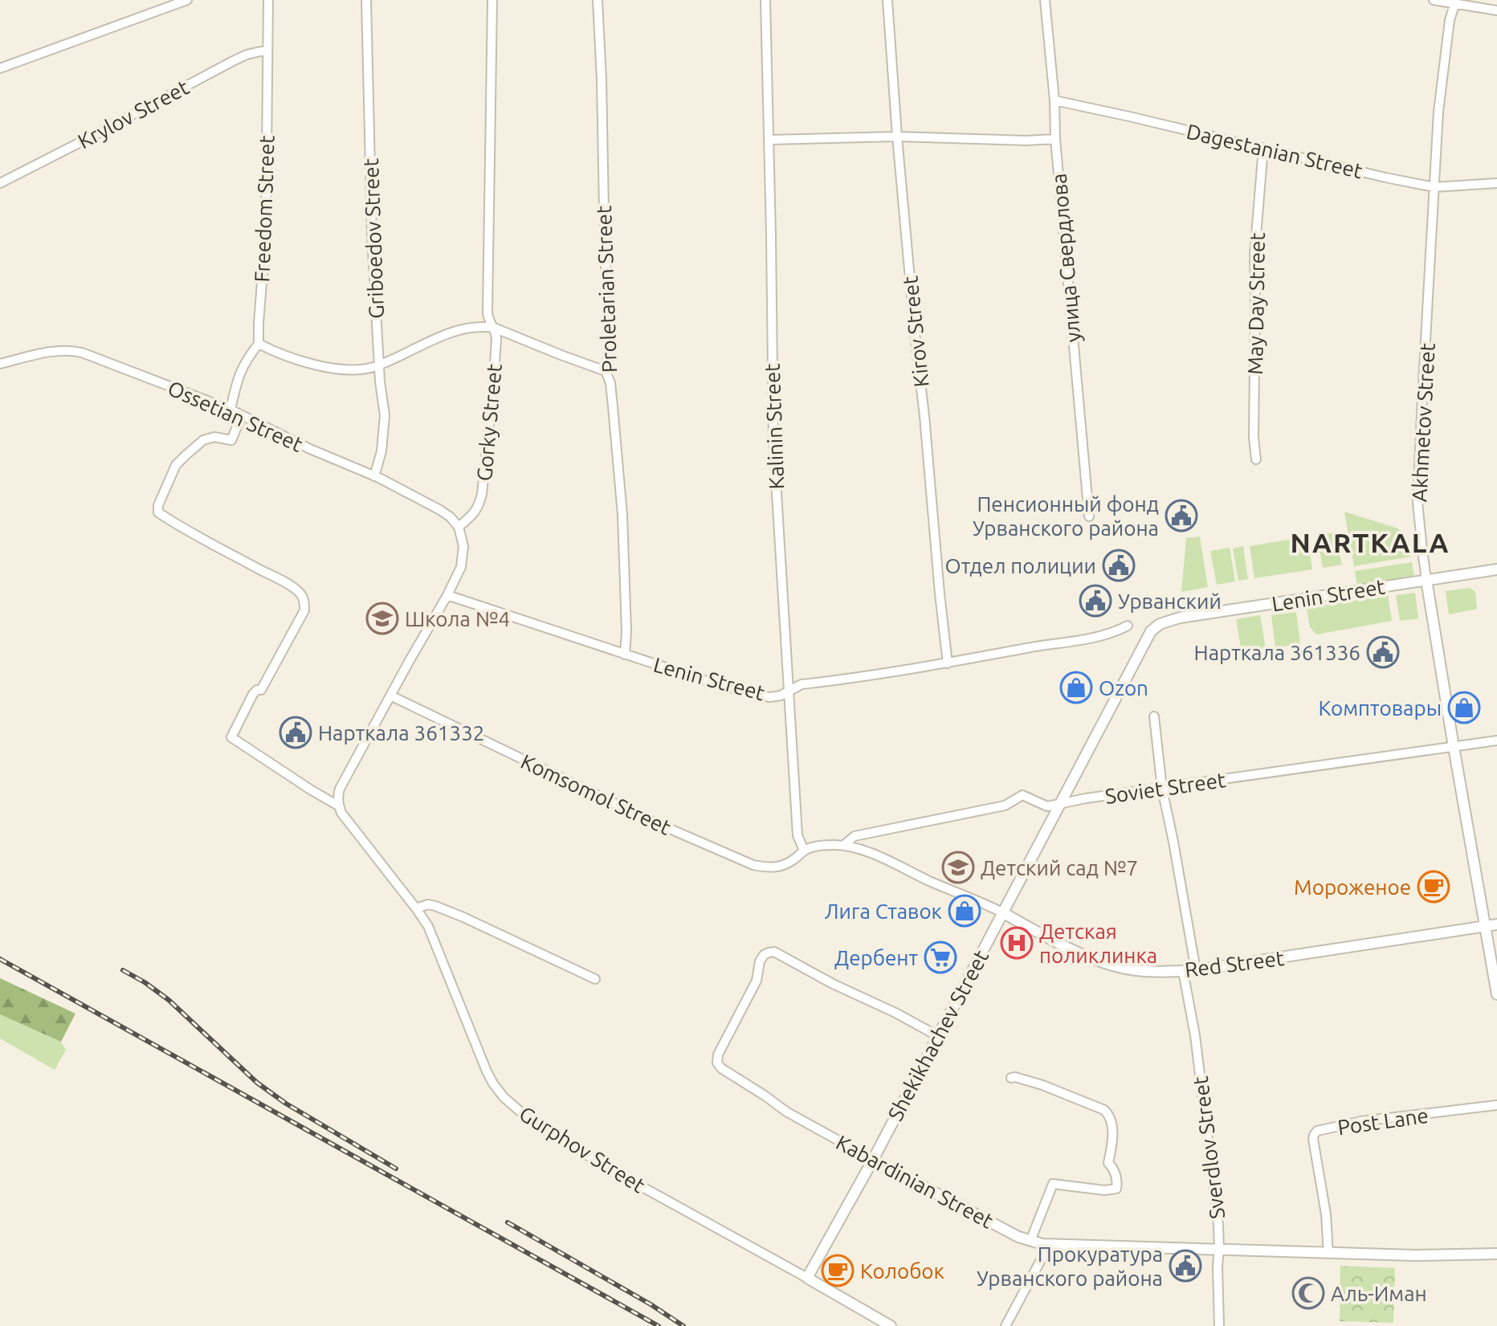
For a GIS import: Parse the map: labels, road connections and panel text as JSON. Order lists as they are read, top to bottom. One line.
{"streets":{"street":["Krylov Street","Dagestanian Street","Freedom Street","Griboedov Street","улица Свердлова","Proletarian Street","May Day Street","Kirov Street","Ossetian Street","Gorky Street","Akhmetov Street","Kalinin Street","Lenin Street","Soviet Street","Komsomol Street","Red Street","Shekikhachev Street","Post Lane","Sverdlov Street","Gurphov Street","Kabardinian Street"]},"crossings":[["Krylov Street","Freedom Street"],["Dagestanian Street","улица Свердлова"],["Dagestanian Street","May Day Street"],["Dagestanian Street","Akhmetov Street"],["Griboedov Street","Ossetian Street"],["Proletarian Street","Lenin Street"],["Kirov Street","Lenin Street"],["Ossetian Street","Gorky Street"],["Akhmetov Street","Lenin Street"],["Akhmetov Street","Soviet Street"],["Akhmetov Street","Red Street"],["Kalinin Street","Lenin Street"],["Kalinin Street","Komsomol Street"],["Kalinin Street","Red Street"],["Lenin Street","Shekikhachev Street"],["Soviet Street","Red Street"],["Soviet Street","Shekikhachev Street"],["Komsomol Street","Red Street"],["Red Street","Shekikhachev Street"],["Red Street","Sverdlov Street"],["Shekikhachev Street","Gurphov Street"],["Shekikhachev Street","Kabardinian Street"],["Post Lane","Kabardinian Street"],["Sverdlov Street","Kabardinian Street"]],"districts":["NARTKALA"],"places":{"public building":["Пенсионный фонд Урванского района","Отдел полиции","Урванский","Нарткала 361336","Нарткала 361332","Прокуратура Урванского района"],"school or university":["Школа №4","Детский сад №7"],"shop":["Ozon","Комптовары","Лига Ставок"],"cafe":["Мороженое","Колобок"],"hospital":["Детская поликлинка"],"supermarket":["Дербент"],"mosque":["Аль-Иман"]}}
